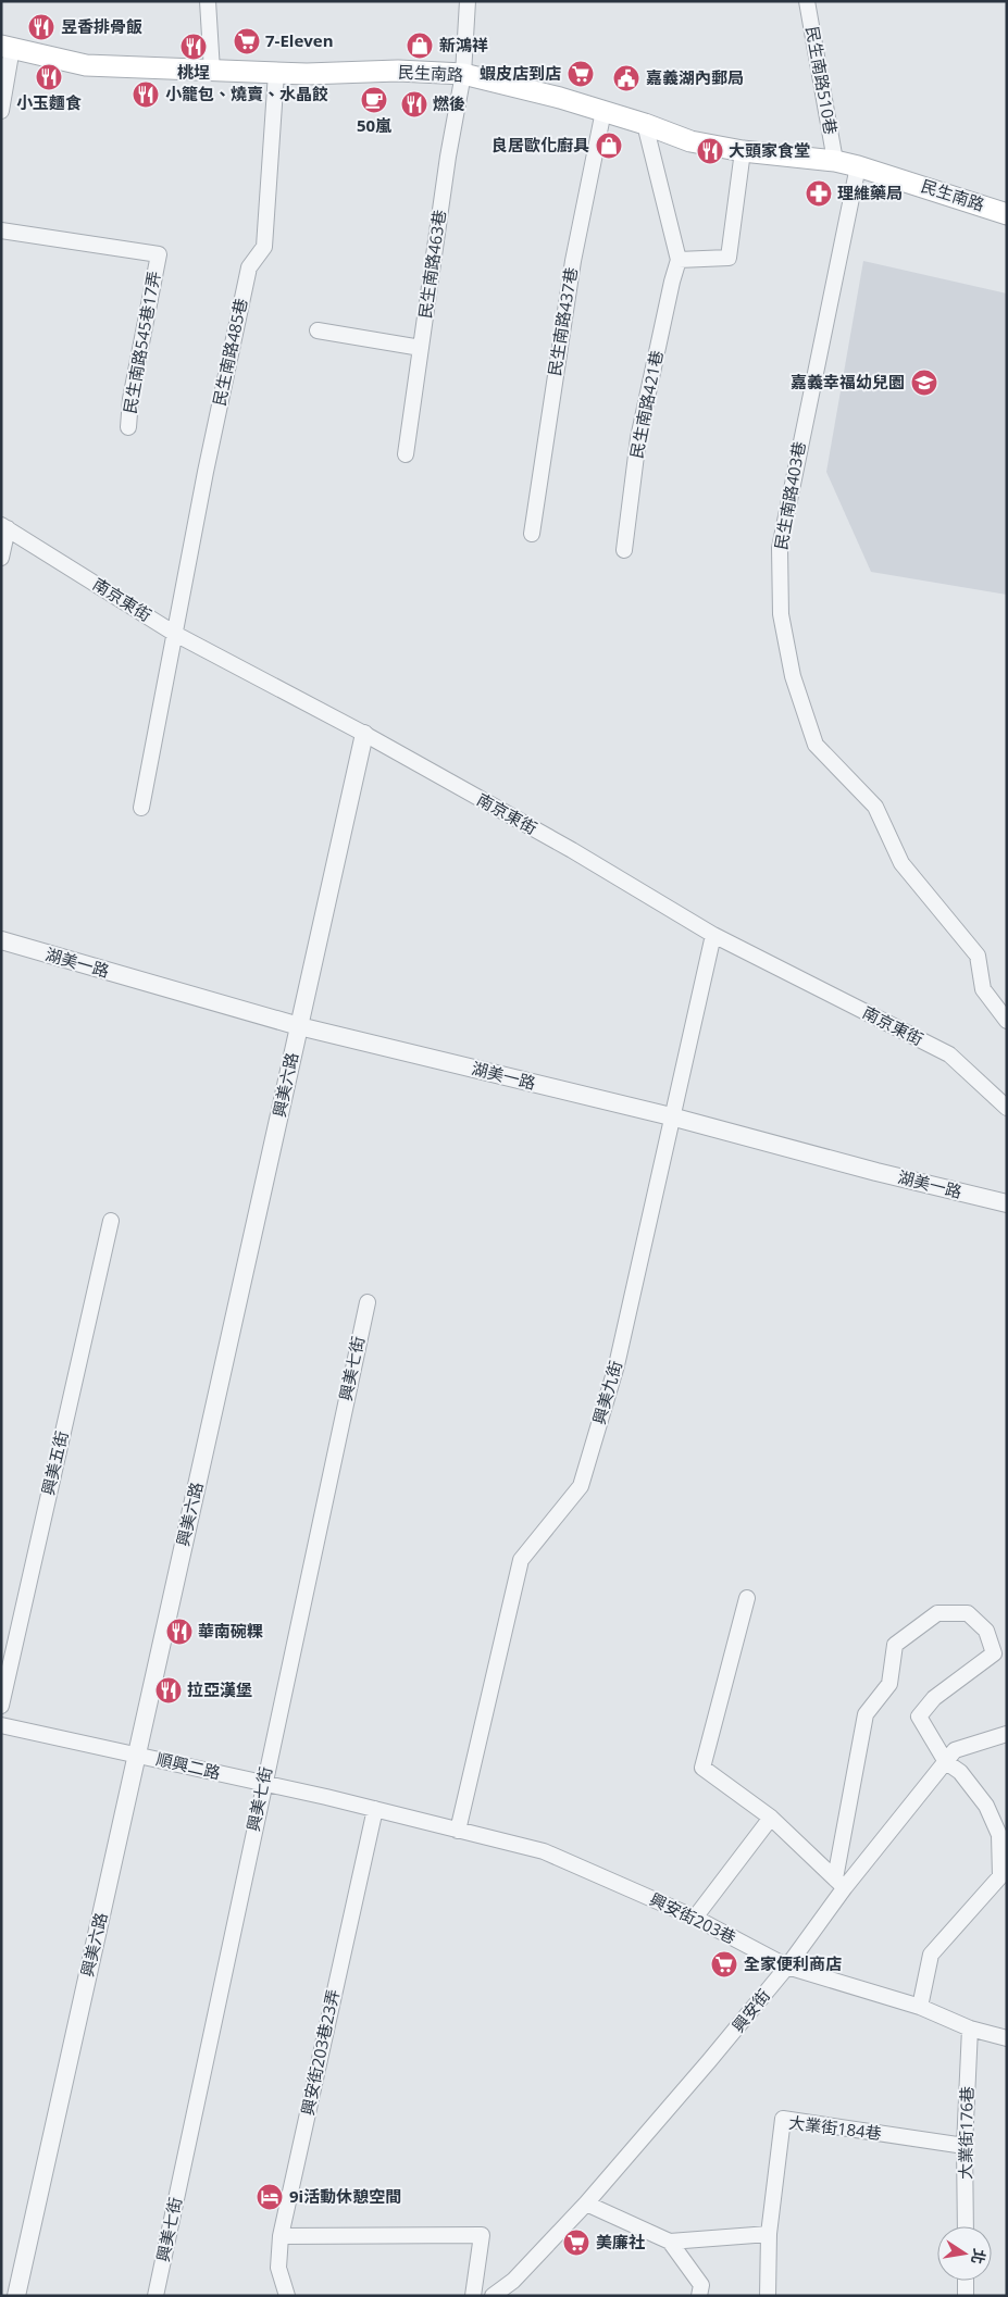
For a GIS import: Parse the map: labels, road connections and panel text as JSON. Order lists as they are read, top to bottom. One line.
{"streets":{"main road":["民生南路"],"street":["民生南路510巷","民生南路463巷","民生南路437巷","民生南路545巷17弄","民生南路485巷","民生南路421巷","民生南路403巷","南京東街","湖美一路","興美六路","興美七街","興美九街","興美五街","順興二路","興安街203巷","興安街","興安街203巷23弄","大業街184巷","大業街176巷"]},"crossings":[["民生南路","民生南路510巷"],["民生南路","民生南路463巷"],["民生南路","民生南路437巷"],["民生南路","民生南路485巷"],["民生南路","民生南路421巷"],["民生南路","民生南路403巷"],["民生南路485巷","南京東街"],["南京東街","興美六路"],["南京東街","興美九街"],["湖美一路","興美六路"],["湖美一路","興美九街"],["興美六路","順興二路"],["興美七街","順興二路"],["興美九街","興安街203巷"],["順興二路","興安街203巷"],["順興二路","興安街203巷23弄"],["興安街203巷","興安街"],["興安街203巷","興安街203巷23弄"],["興安街203巷","大業街176巷"],["大業街184巷","大業街176巷"]],"places":{"restaurant":["昱香排骨飯","桃埕","小玉麵食","小籠包、燒賣、水晶餃","燃後","大頭家食堂","華南碗粿","拉亞漢堡"],"supermarket":["7-Eleven","蝦皮店到店","全家便利商店","美廉社"],"shop":["新鴻祥","良居歐化廚具"],"public building":["嘉義湖內郵局"],"cafe":["50嵐"],"pharmacy":["理維藥局"],"school or university":["嘉義幸福幼兒園"],"hotel":["9i活動休憩空間"]},"north":"right"}
